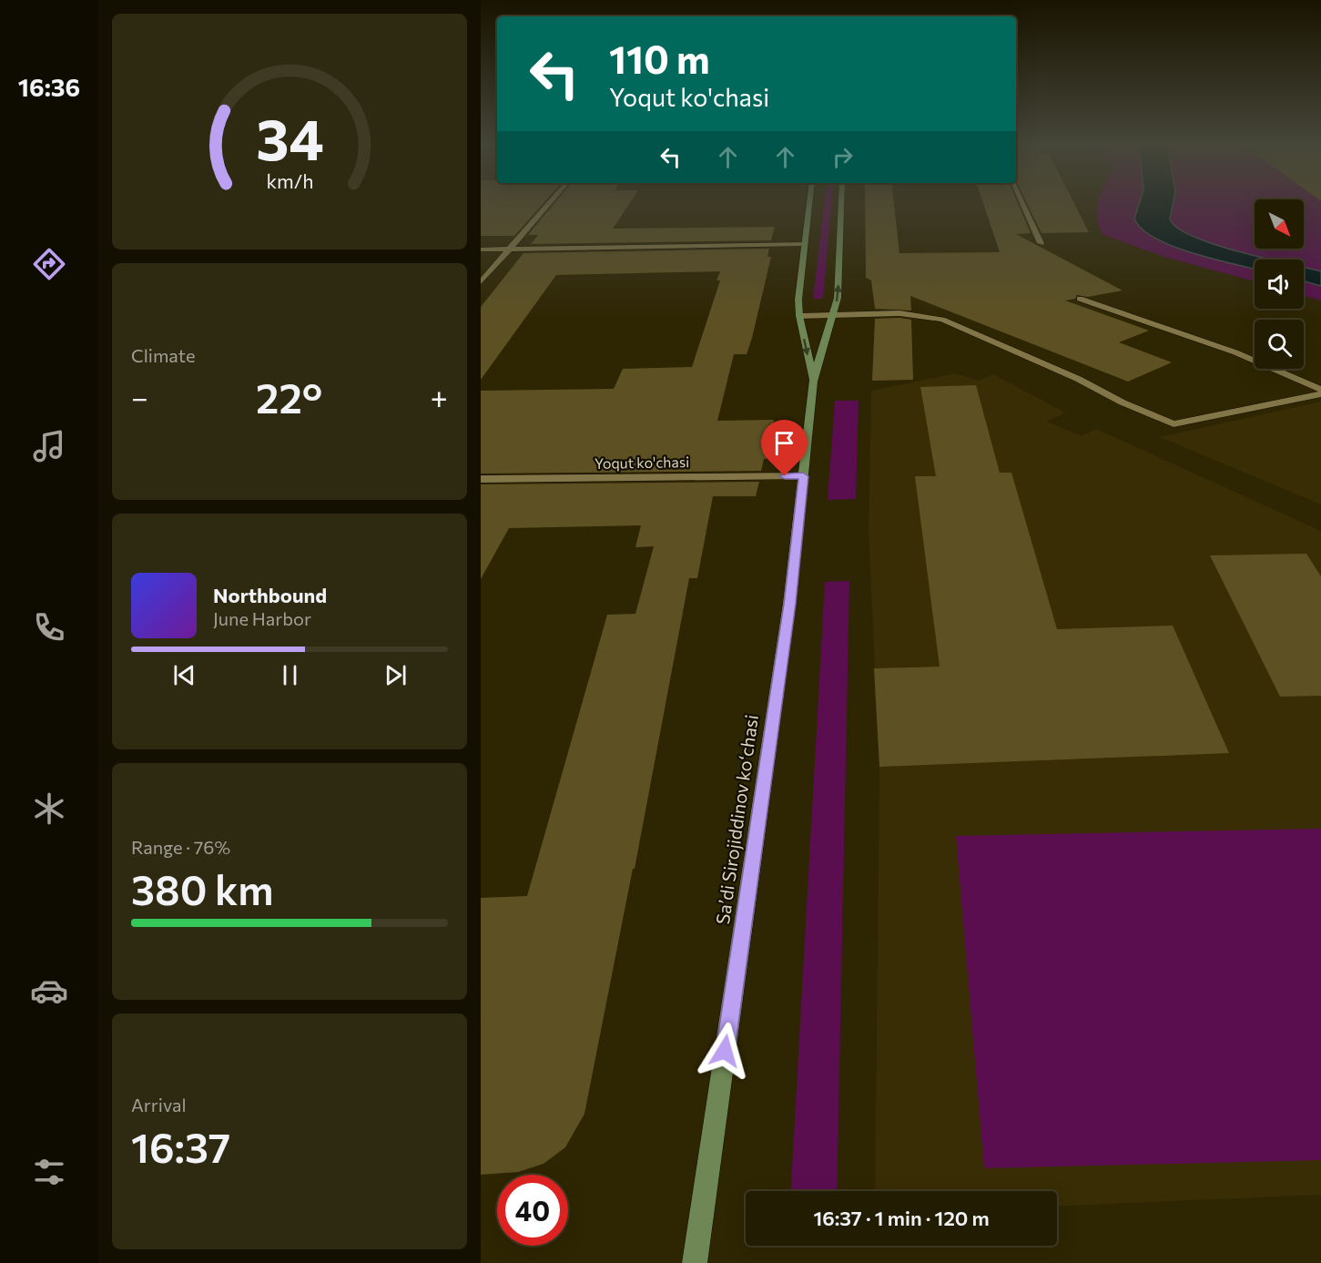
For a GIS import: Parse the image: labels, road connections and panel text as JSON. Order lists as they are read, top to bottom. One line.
{"streets":{"street":["Yoqut ko'chasi","Saʼdi Sirojiddinov koʻchasi"]},"crossings":[["Yoqut ko'chasi","Saʼdi Sirojiddinov koʻchasi"]],"north":"bottom right","page":{"tabs":"16:36","turn":["110 m","Yoqut ko'chasi"],"tile":["Climate",["Range · 76%","380 km"],["Arrival","16:37"]],"heat":["−","22°","+"],"song":["Northbound","June Harbor"],"limit":"40","trip":"16:37 · 1 min · 120 m","gauge":["34","km/h"]}}
